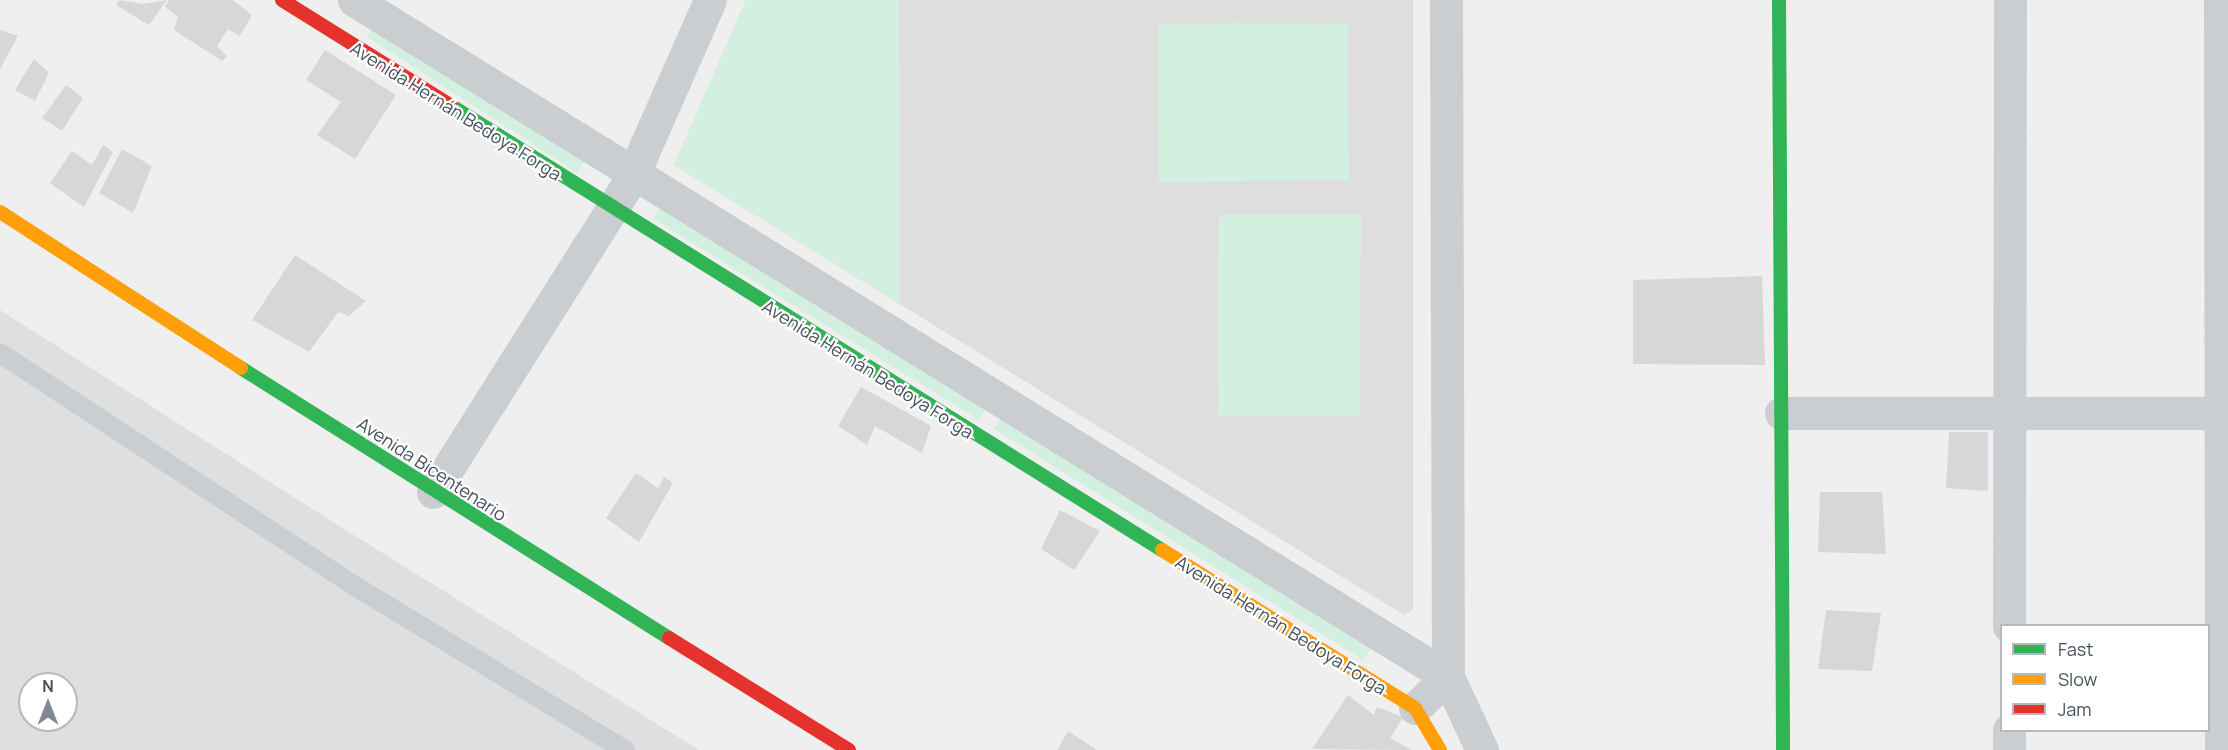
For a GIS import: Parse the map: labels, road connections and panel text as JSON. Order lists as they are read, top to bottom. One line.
{"streets":{"street":["Avenida Hernán Bedoya Forga","Avenida Bicentenario"]},"legend":["Fast","Slow","Jam"],"north":"top"}
